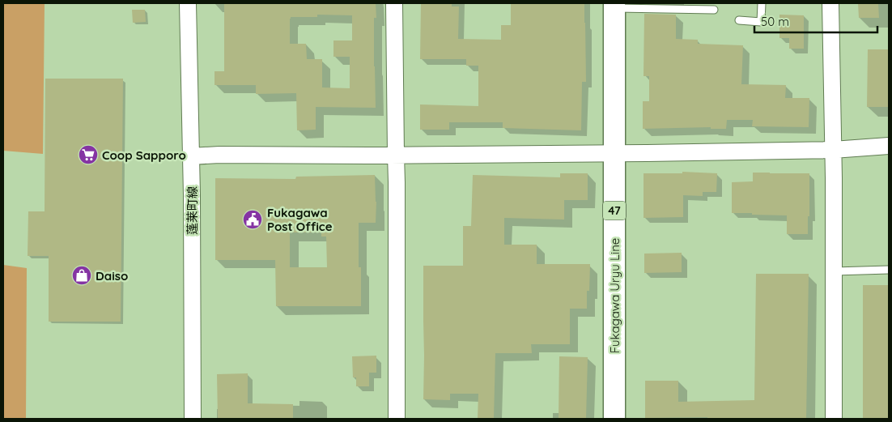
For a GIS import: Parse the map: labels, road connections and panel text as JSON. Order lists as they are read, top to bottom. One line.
{"streets":{"main road":["47","Fukagawa Uryu Line"],"street":["蓬莱町線"]},"places":{"supermarket":["Coop Sapporo"],"public building":["Fukagawa Post Office"],"shop":["Daiso"]},"scale_bar":"50 m"}
